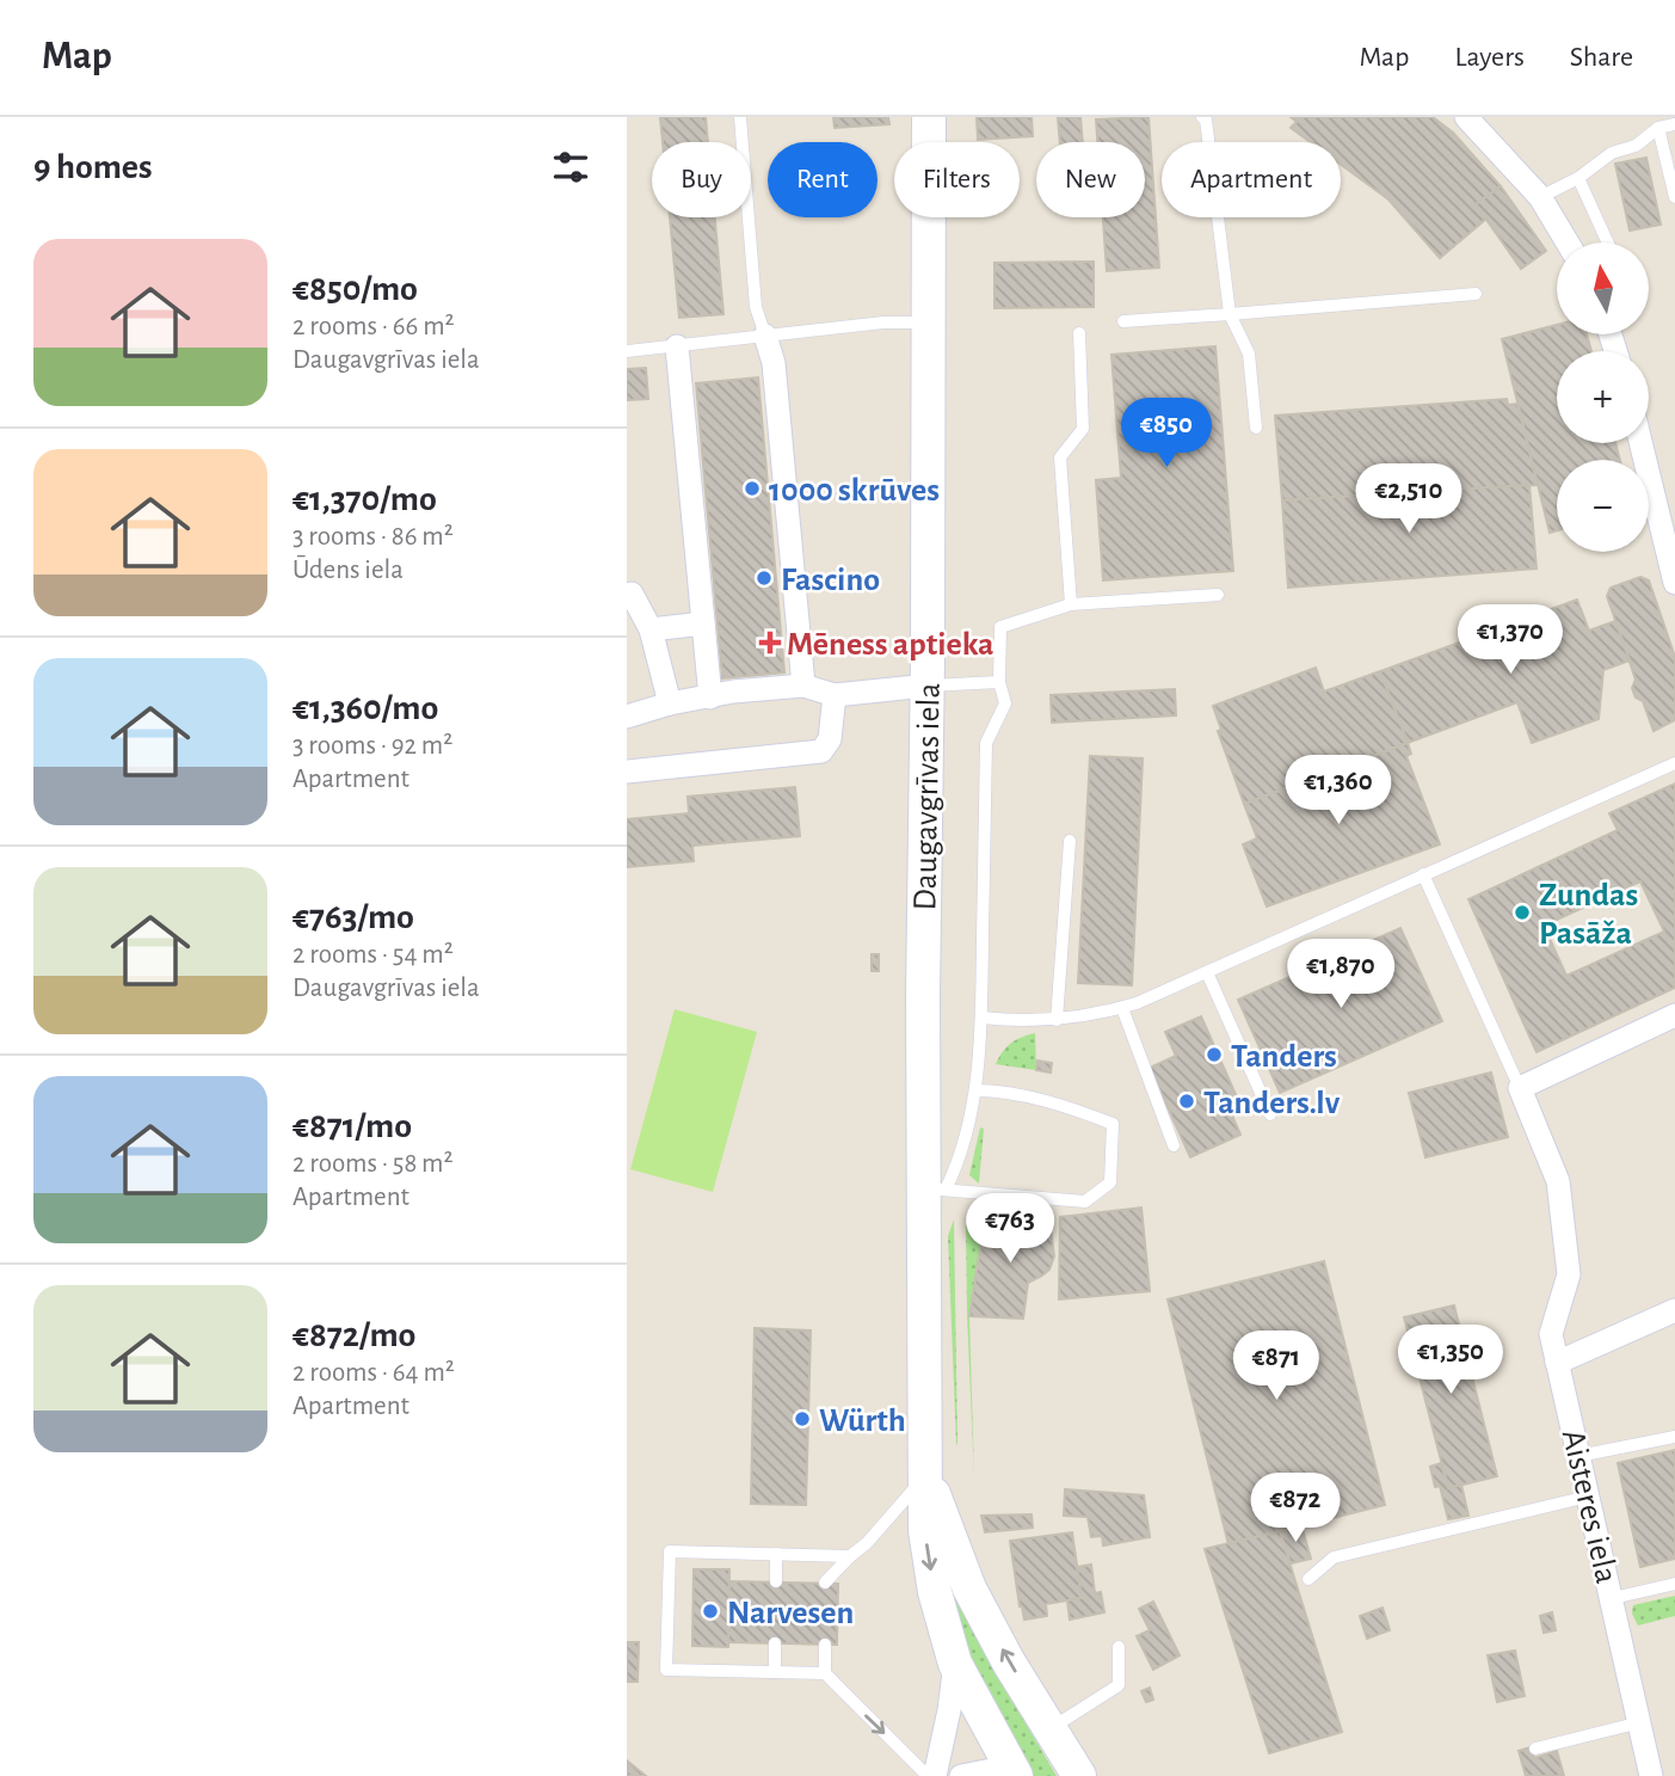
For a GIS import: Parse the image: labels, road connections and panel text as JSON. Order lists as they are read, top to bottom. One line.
{"streets":{"main road":["Daugavgrīvas iela"],"street":["Aisteres iela"]},"places":{"other":["1000 skrūves","Fascino","Zundas Pasāža","Tanders","Tanders.lv","Würth","Narvesen"],"health":["Mēness aptieka"]},"north":"top","page":{"header":"Map","nav":["Map","Layers","Share"],"heading":"9 homes","chip":["Buy","Rent","Filters","New","Apartment"],"list":[{"name":"€850/mo","note":"2 rooms · 66 m² · Daugavgrīvas iela"},{"name":"€1,370/mo","note":"3 rooms · 86 m² · Ūdens iela"},{"name":"€1,360/mo","note":"3 rooms · 92 m² · Apartment"},{"name":"€763/mo","note":"2 rooms · 54 m² · Daugavgrīvas iela"},{"name":"€871/mo","note":"2 rooms · 58 m² · Apartment"},{"name":"€872/mo","note":"2 rooms · 64 m² · Apartment"}],"map_buttons":["+","−"],"price":["€850","€2,510","€1,370","€1,360","€1,870","€763","€1,350","€871","€872"]}}
